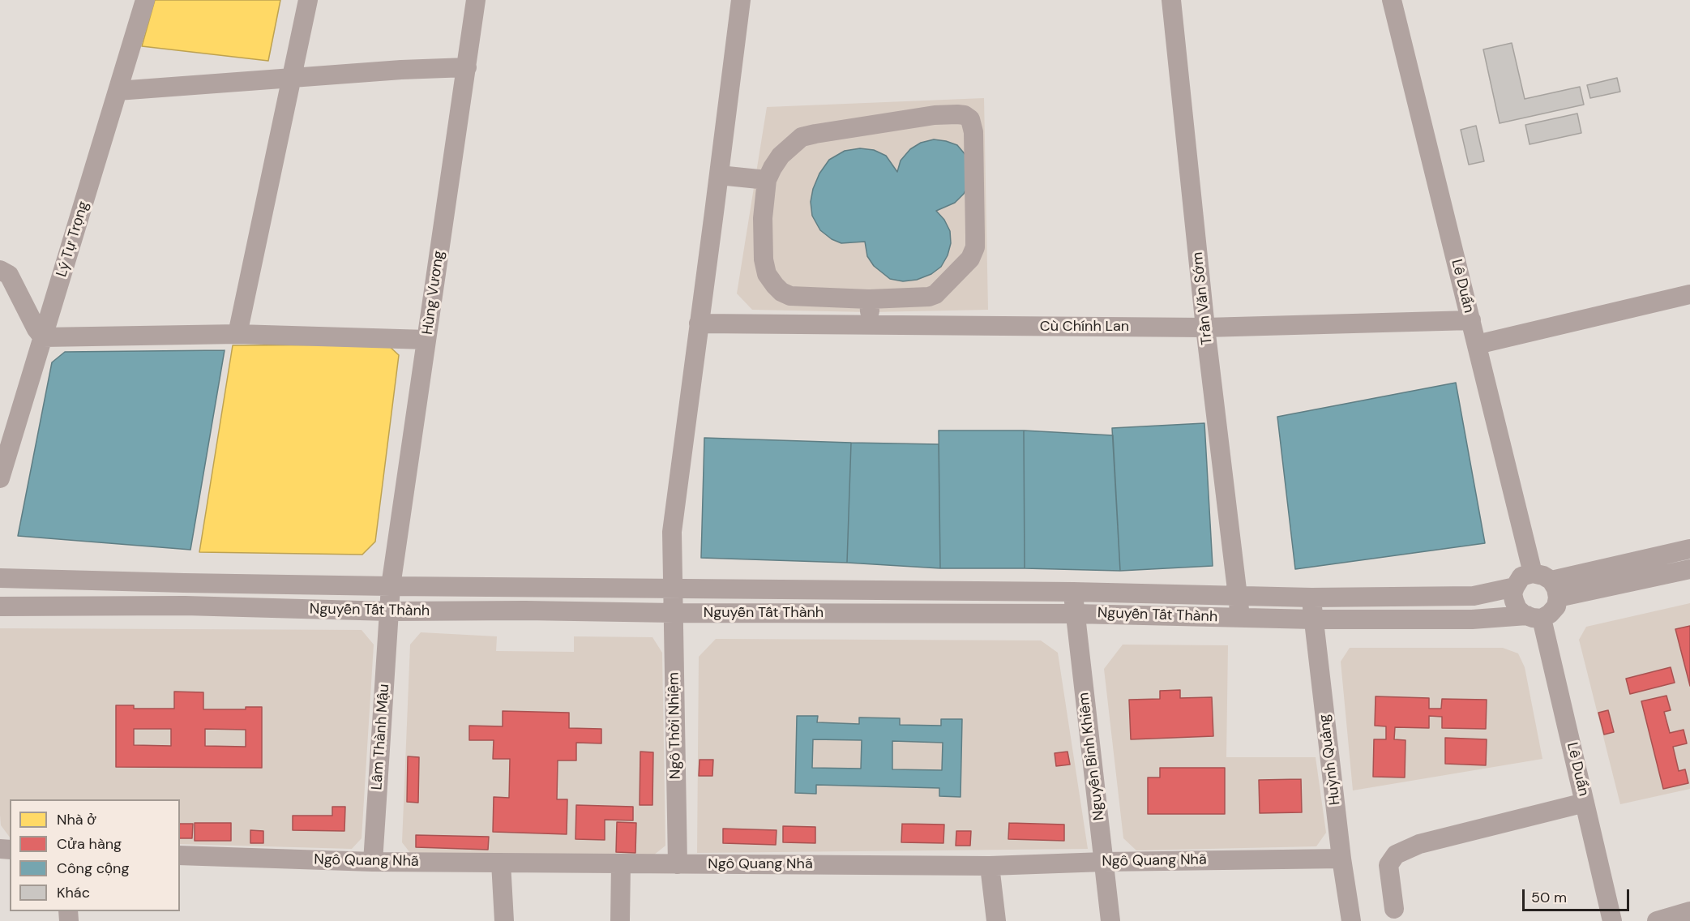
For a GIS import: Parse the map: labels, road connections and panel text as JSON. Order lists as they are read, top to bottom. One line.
{"streets":{"street":["Lý Tự Trọng","Lê Duẩn","Hùng Vương","Trần Văn Sớm","Cù Chính Lan","Nguyễn Tất Thành","Ngô Thời Nhiệm","Lâm Thành Mậu","Nguyễn Bỉnh Khiêm","Huỳnh Quảng","Ngô Quang Nhã"]},"crossings":[["Lê Duẩn","Cù Chính Lan"],["Lê Duẩn","Nguyễn Tất Thành"],["Hùng Vương","Nguyễn Tất Thành"],["Hùng Vương","Lâm Thành Mậu"],["Trần Văn Sớm","Cù Chính Lan"],["Trần Văn Sớm","Nguyễn Tất Thành"],["Nguyễn Tất Thành","Ngô Thời Nhiệm"],["Nguyễn Tất Thành","Lâm Thành Mậu"],["Nguyễn Tất Thành","Nguyễn Bỉnh Khiêm"],["Nguyễn Tất Thành","Huỳnh Quảng"],["Ngô Thời Nhiệm","Ngô Quang Nhã"],["Lâm Thành Mậu","Ngô Quang Nhã"],["Nguyễn Bỉnh Khiêm","Ngô Quang Nhã"],["Huỳnh Quảng","Ngô Quang Nhã"]],"legend":["Nhà ở","Cửa hàng","Công cộng","Khác"],"scale_bar":"50 m"}
